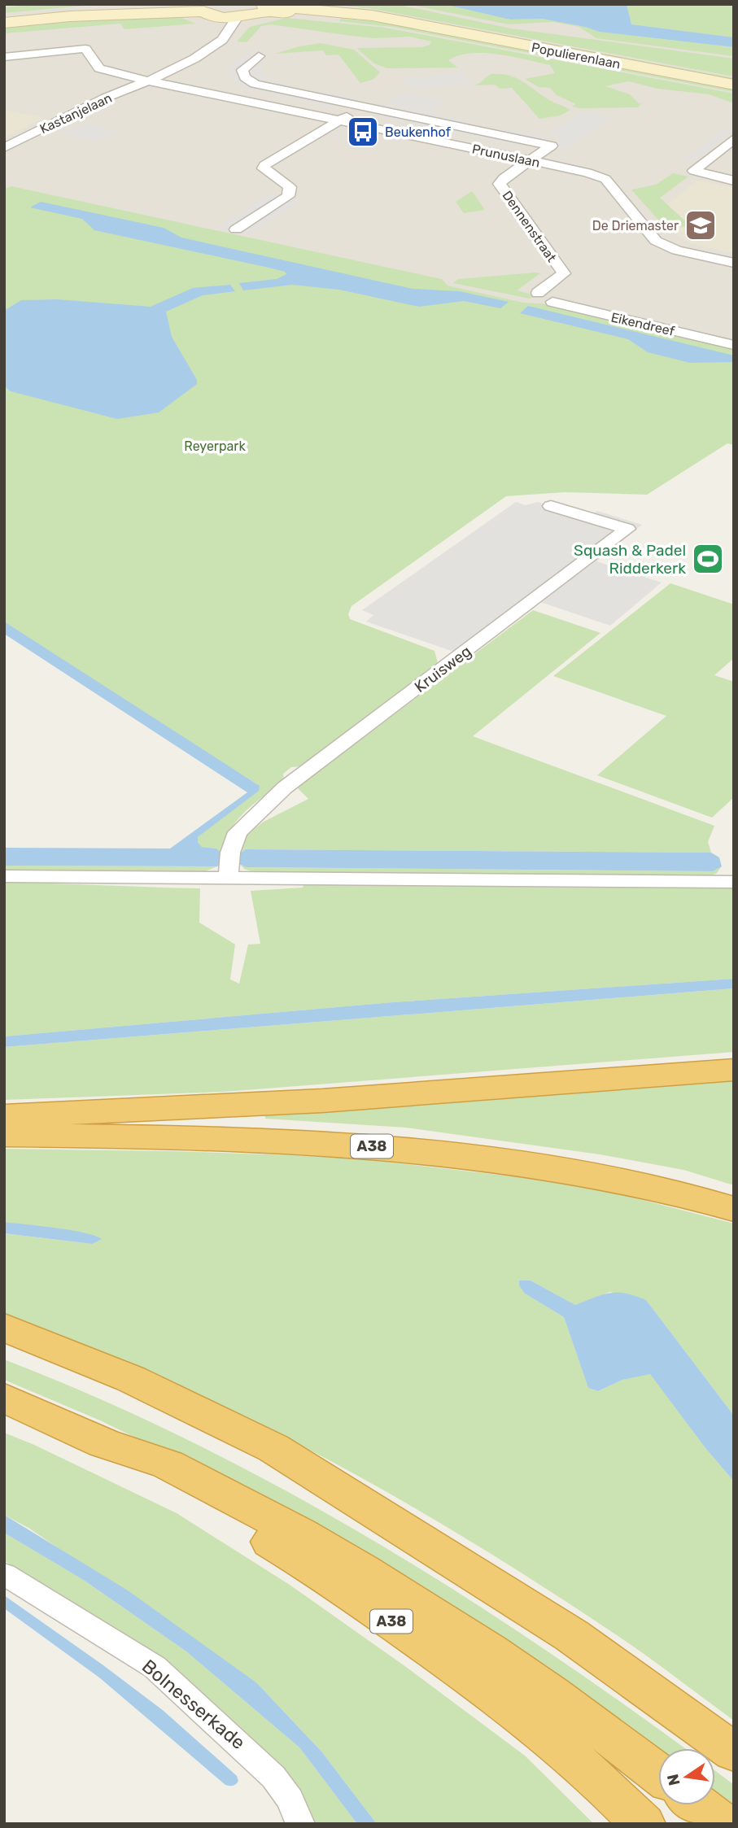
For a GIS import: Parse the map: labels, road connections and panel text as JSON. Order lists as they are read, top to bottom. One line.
{"streets":{"highway":["A38"],"street":["Populierenlaan","Kastanjelaan","Prunuslaan","Dennenstraat","Eikendreef","Kruisweg","Bolnesserkade"]},"crossings":[["Populierenlaan","Kastanjelaan"],["Kastanjelaan","Prunuslaan"],["Prunuslaan","Dennenstraat"]],"parks":["Reyerpark"],"places":{"bus stop":["Beukenhof"],"school or university":["De Driemaster"],"sports":["Squash & Padel Ridderkerk"]},"north":"left"}
